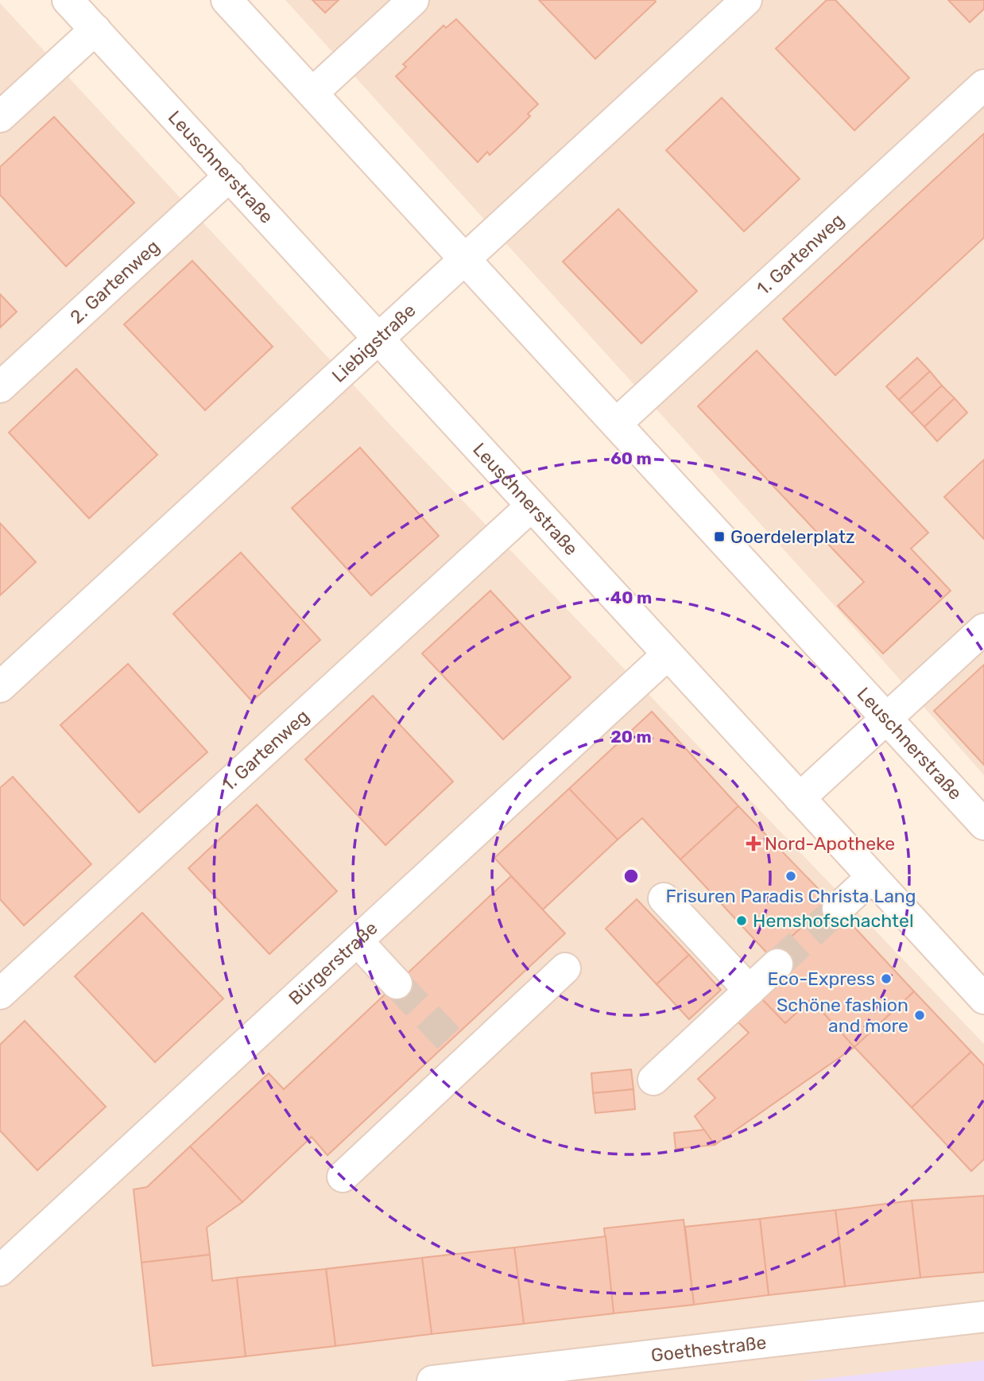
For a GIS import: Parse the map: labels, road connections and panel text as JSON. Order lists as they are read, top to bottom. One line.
{"streets":{"street":["Leuschnerstraße","1. Gartenweg","2. Gartenweg","Liebigstraße","Bürgerstraße","Goethestraße"]},"crossings":[["Leuschnerstraße","1. Gartenweg"],["Leuschnerstraße","2. Gartenweg"],["Leuschnerstraße","Liebigstraße"],["Leuschnerstraße","Bürgerstraße"]],"places":{"transit":["Goerdelerplatz"],"health":["Nord-Apotheke"],"other":["Frisuren Paradis Christa Lang","Hemshofschachtel","Eco-Express","Schöne fashion and more"]},"rings":["60 m","40 m","20 m"]}
